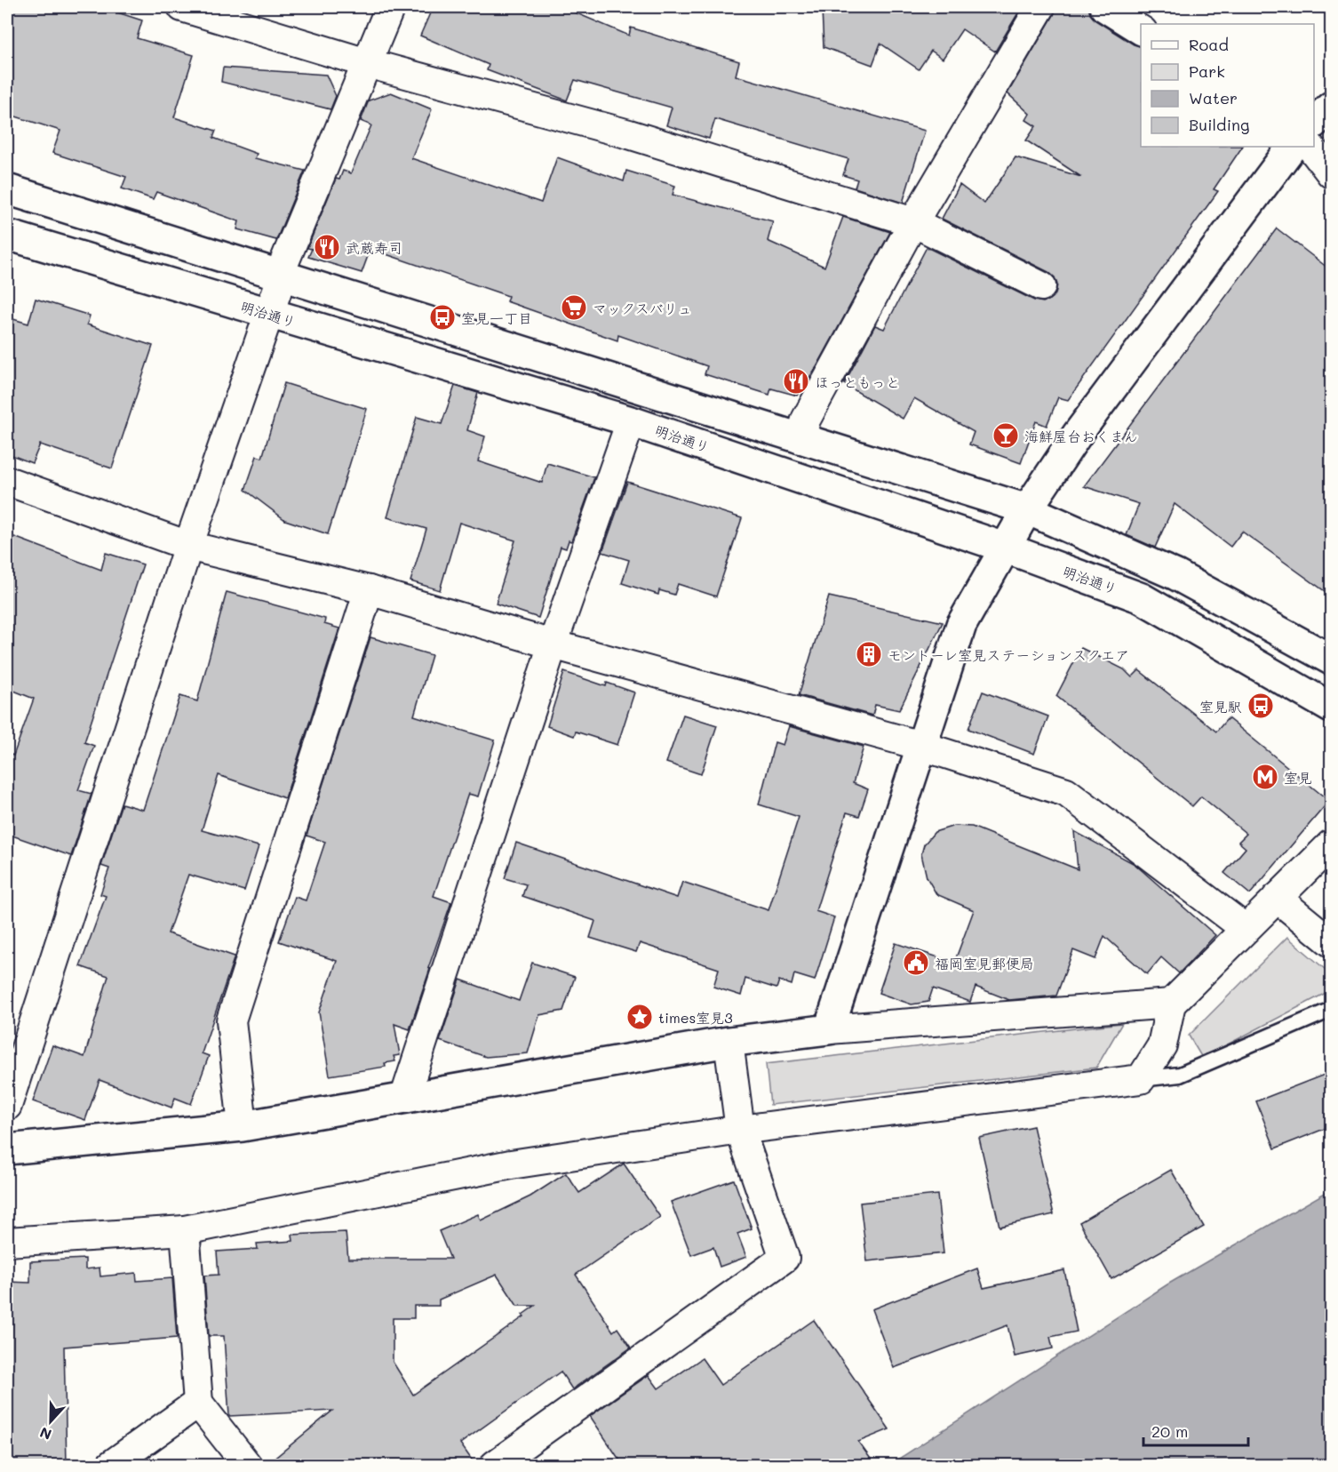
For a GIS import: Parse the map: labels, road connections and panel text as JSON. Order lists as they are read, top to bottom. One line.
{"streets":{"street":["明治通り"]},"places":{"restaurant":["武蔵寿司","ほっともっと"],"supermarket":["マックスバリュ"],"bus stop":["室見一丁目","室見駅"],"bar":["海鮮屋台おくまん"],"building":["モントーレ室見ステーションスクエア"],"metro station":["室見"],"public building":["福岡室見郵便局"],"place":["times室見3"]},"legend":["Road","Park","Water","Building"],"scale_bar":"20 m","north":"bottom"}
